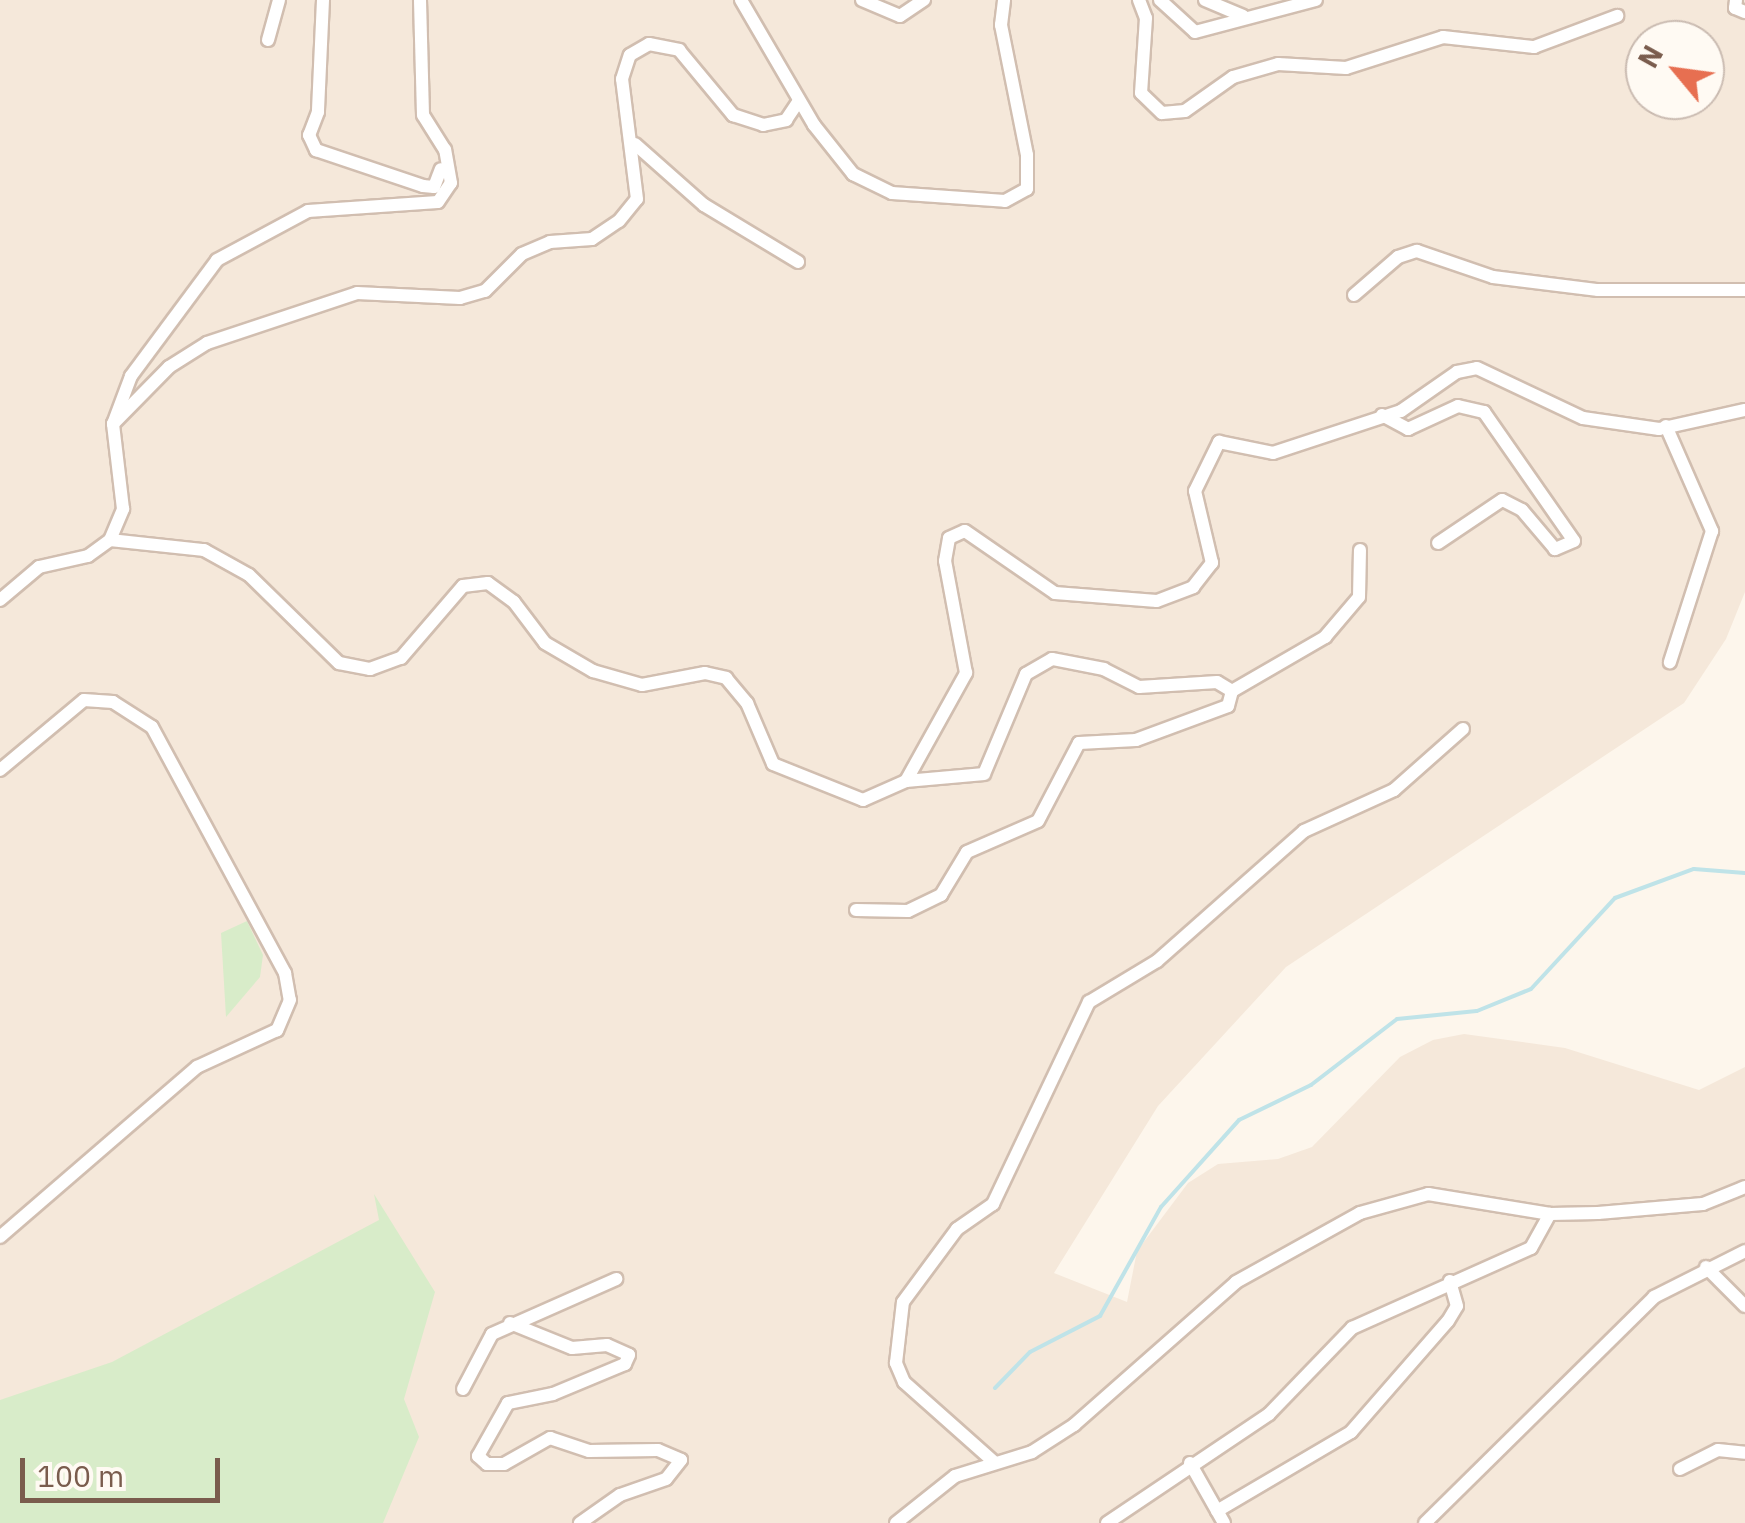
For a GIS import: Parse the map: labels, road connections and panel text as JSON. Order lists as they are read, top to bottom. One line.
{"scale_bar":"100 m","north":"top left"}
